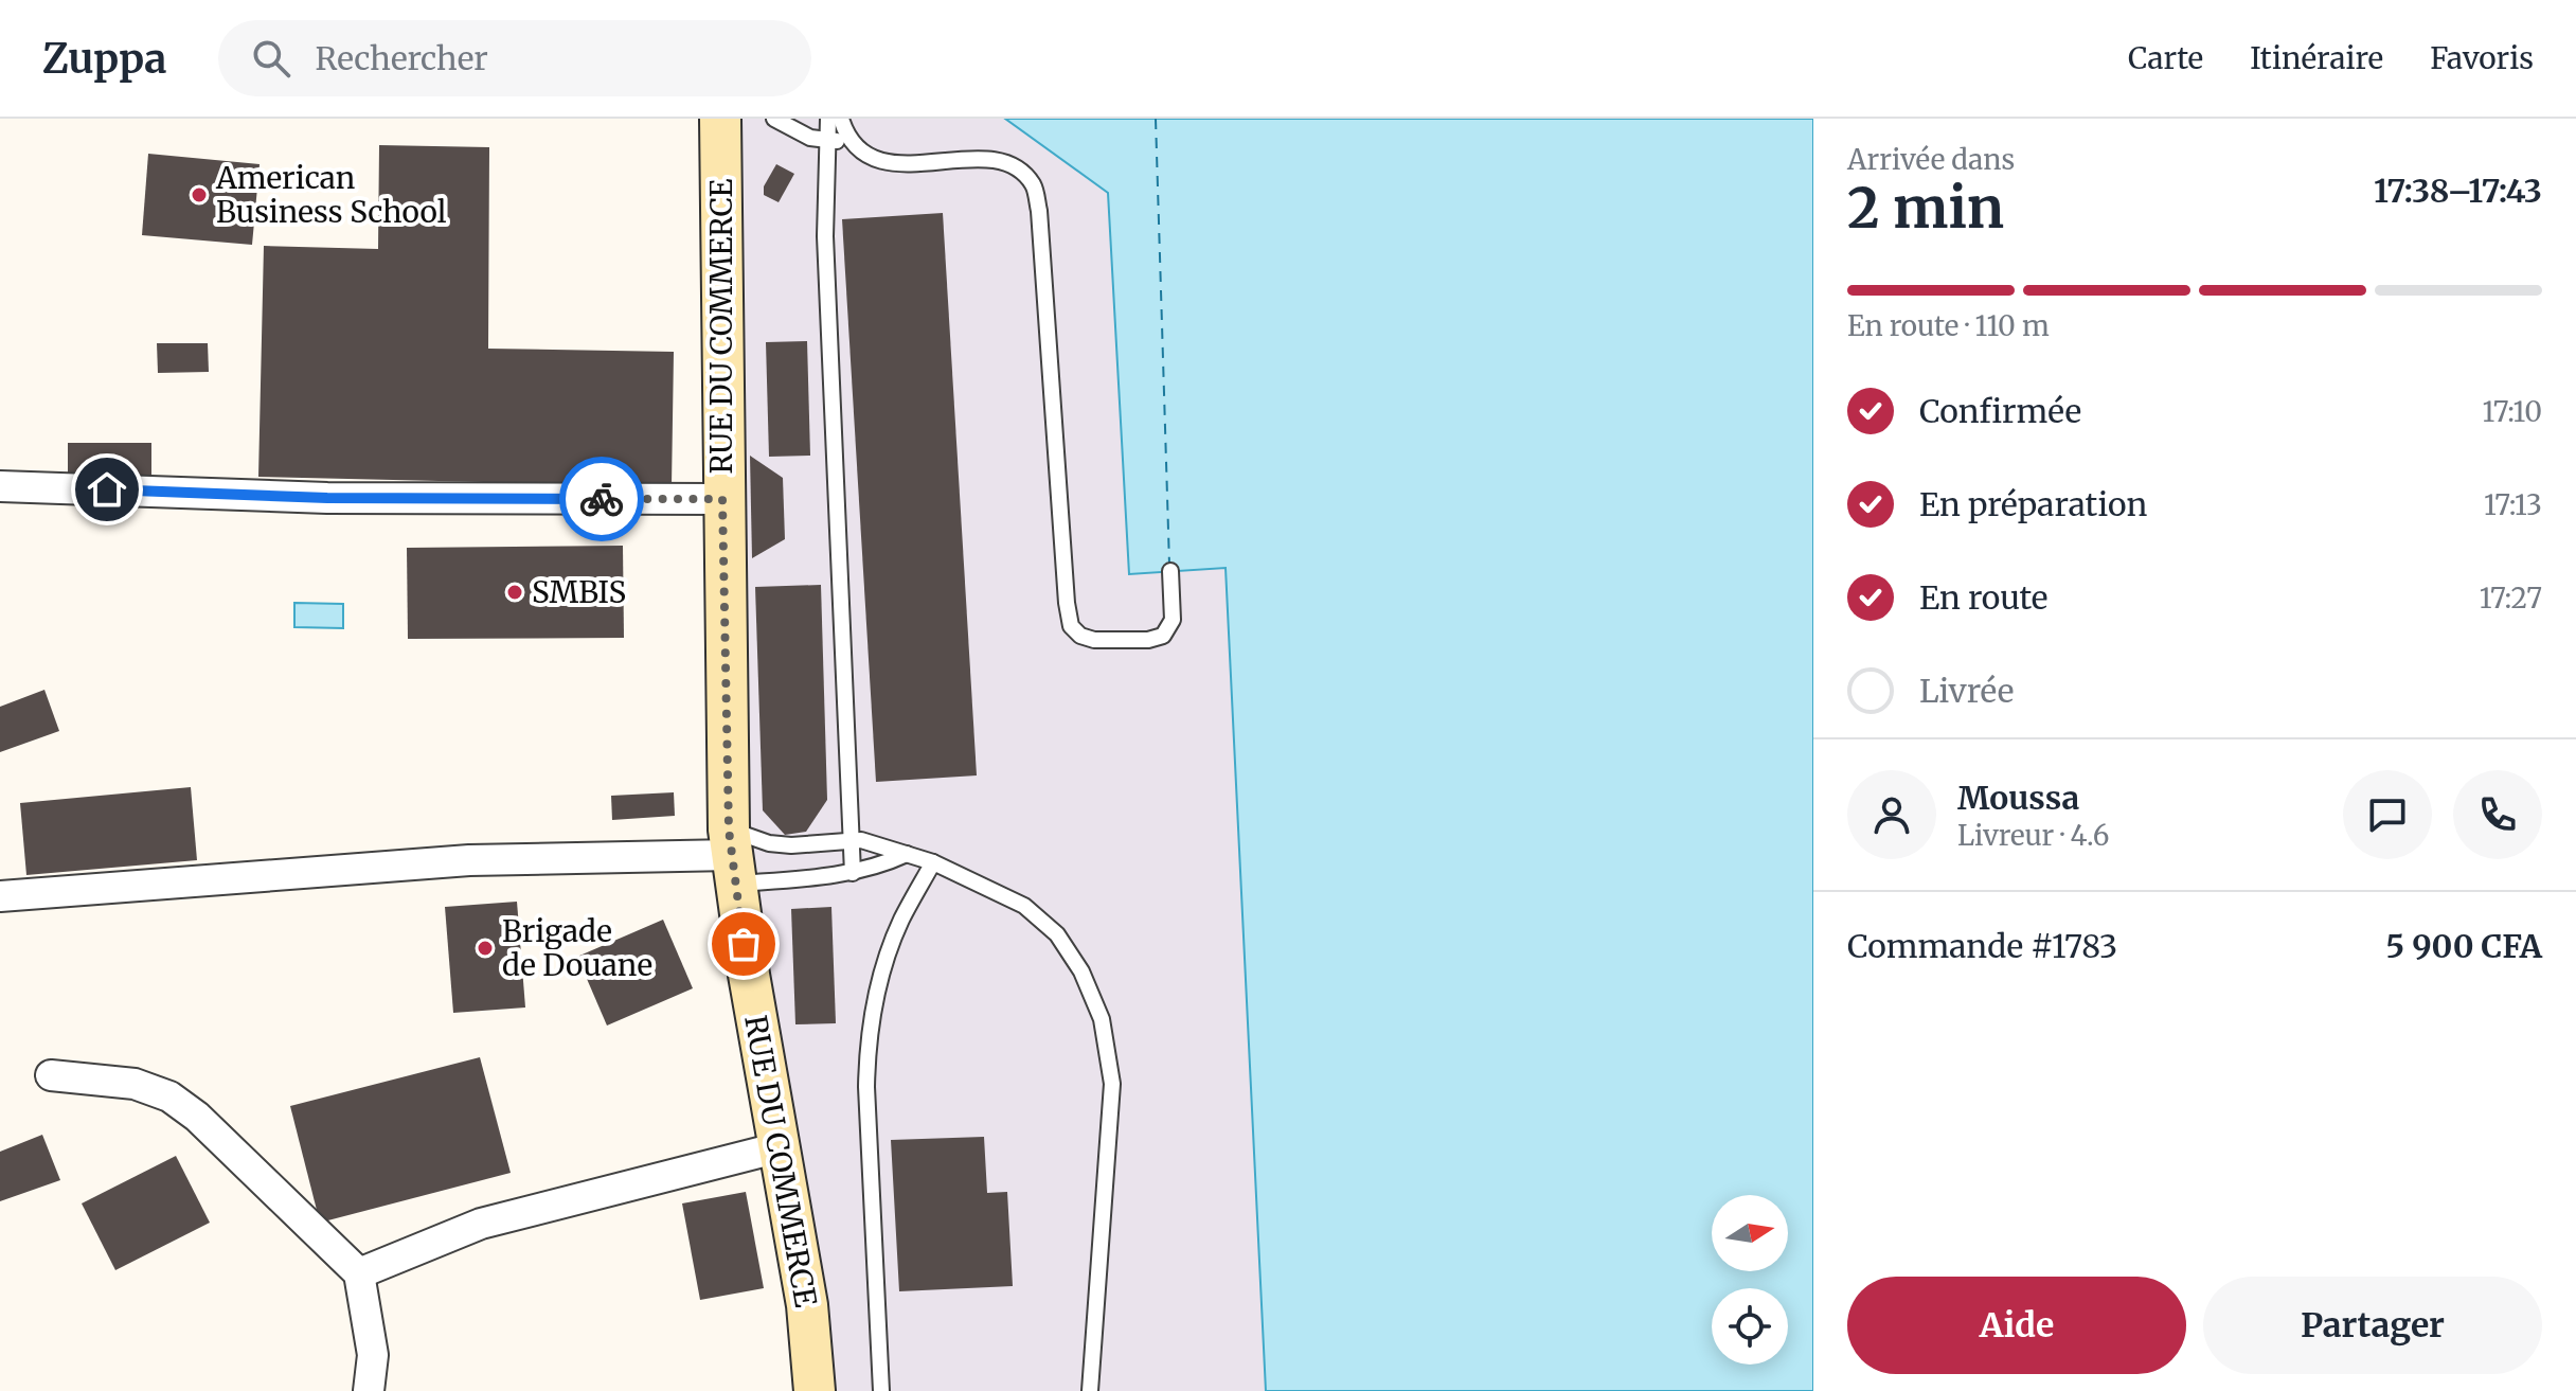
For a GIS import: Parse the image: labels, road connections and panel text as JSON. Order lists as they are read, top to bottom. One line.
{"streets":{"street":["RUE DU COMMERCE"]},"places":["American Business School","SMBIS","Brigade de Douane"],"north":"right","page":{"header":"Zuppa","search":"Rechercher","nav":["Carte","Itinéraire","Favoris"],"heading":["2 min","Arrivée dans","17:38–17:43"],"panel":["Moussa","Livreur · 4.6","Commande #1783","5 900 CFA"],"bar":"En route · 110 m","list":[["Confirmée","17:10"],["En préparation","17:13"],["En route","17:27"],"Livrée"],"buttons":["Aide","Partager"]}}
